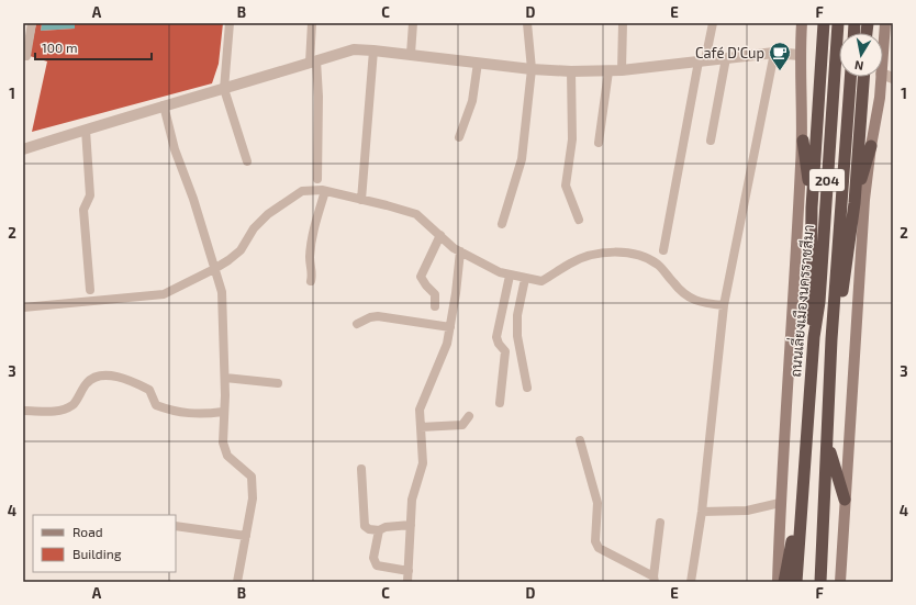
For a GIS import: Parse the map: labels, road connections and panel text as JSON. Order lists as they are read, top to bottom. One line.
{"streets":{"highway":["204","ถนนเลี่ยงเมืองนครราชสีมา"]},"places":{"cafe":["Café D'Cup"]},"legend":["Road","Building"],"scale_bar":"100 m","north":"bottom","grid":{"columns":["A","B","C","D","E","F"],"rows":["1","2","3","4"]}}
